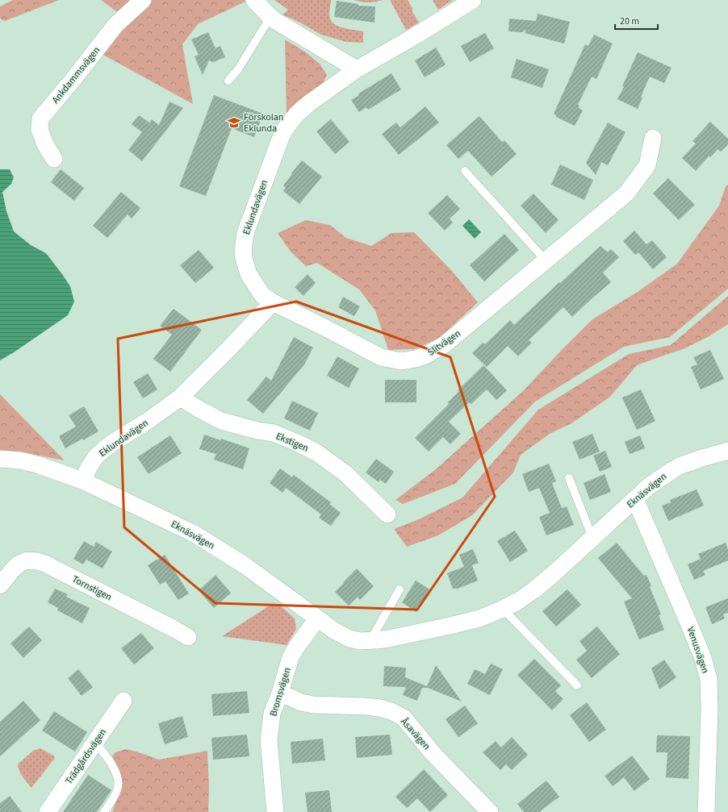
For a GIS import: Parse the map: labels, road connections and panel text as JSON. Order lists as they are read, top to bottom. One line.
{"streets":{"street":["Ankdammsvägen","Eklundavägen","Slitvägen","Ekstigen","Eknäsvägen","Tornstigen","Venusvägen","Bromsvägen","Åsavägen","Trädgårdsvägen"]},"crossings":[["Eklundavägen","Slitvägen"],["Eklundavägen","Ekstigen"],["Eklundavägen","Eknäsvägen"],["Eknäsvägen","Venusvägen"],["Eknäsvägen","Bromsvägen"],["Bromsvägen","Åsavägen"]],"places":{"school or university":["Förskolan Eklunda"]},"scale_bar":"20 m"}
